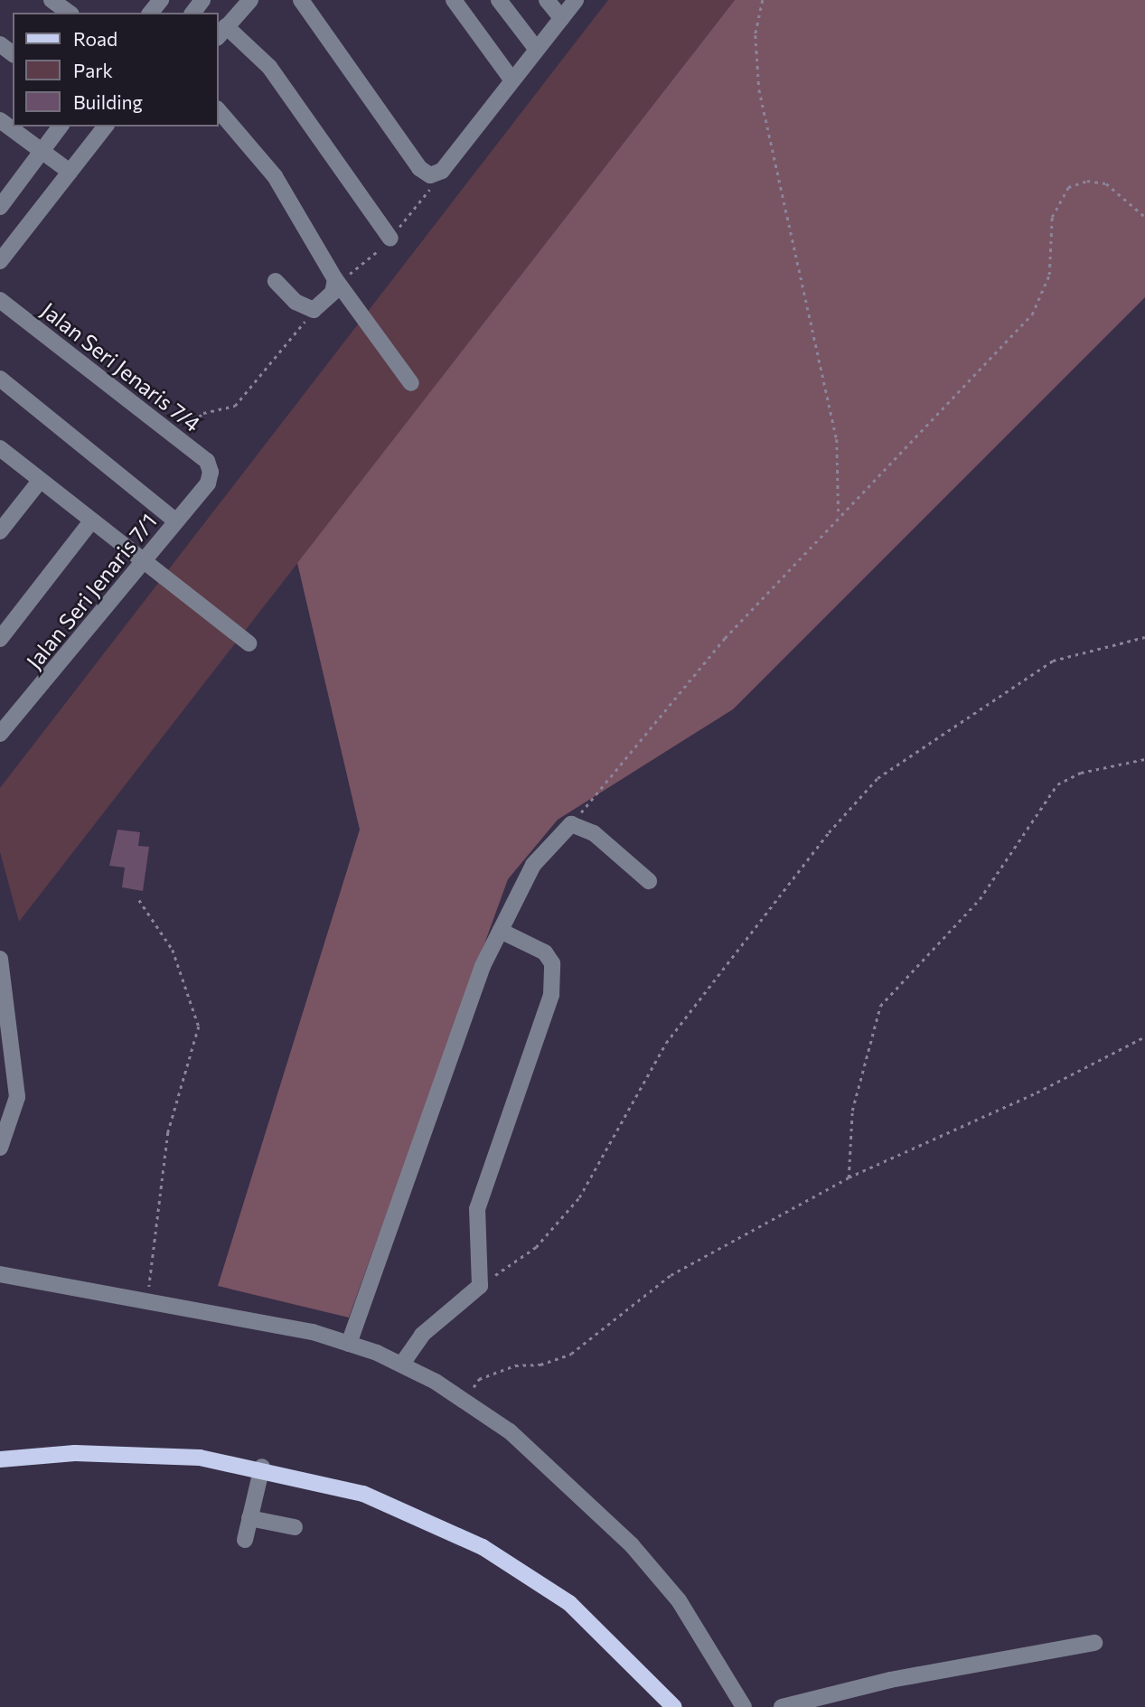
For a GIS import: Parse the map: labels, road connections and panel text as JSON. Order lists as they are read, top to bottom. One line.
{"streets":{"street":["Jalan Seri Jenaris 7/4","Jalan Seri Jenaris 7/1"]},"crossings":[["Jalan Seri Jenaris 7/4","Jalan Seri Jenaris 7/1"]],"legend":["Road","Park","Building"]}
